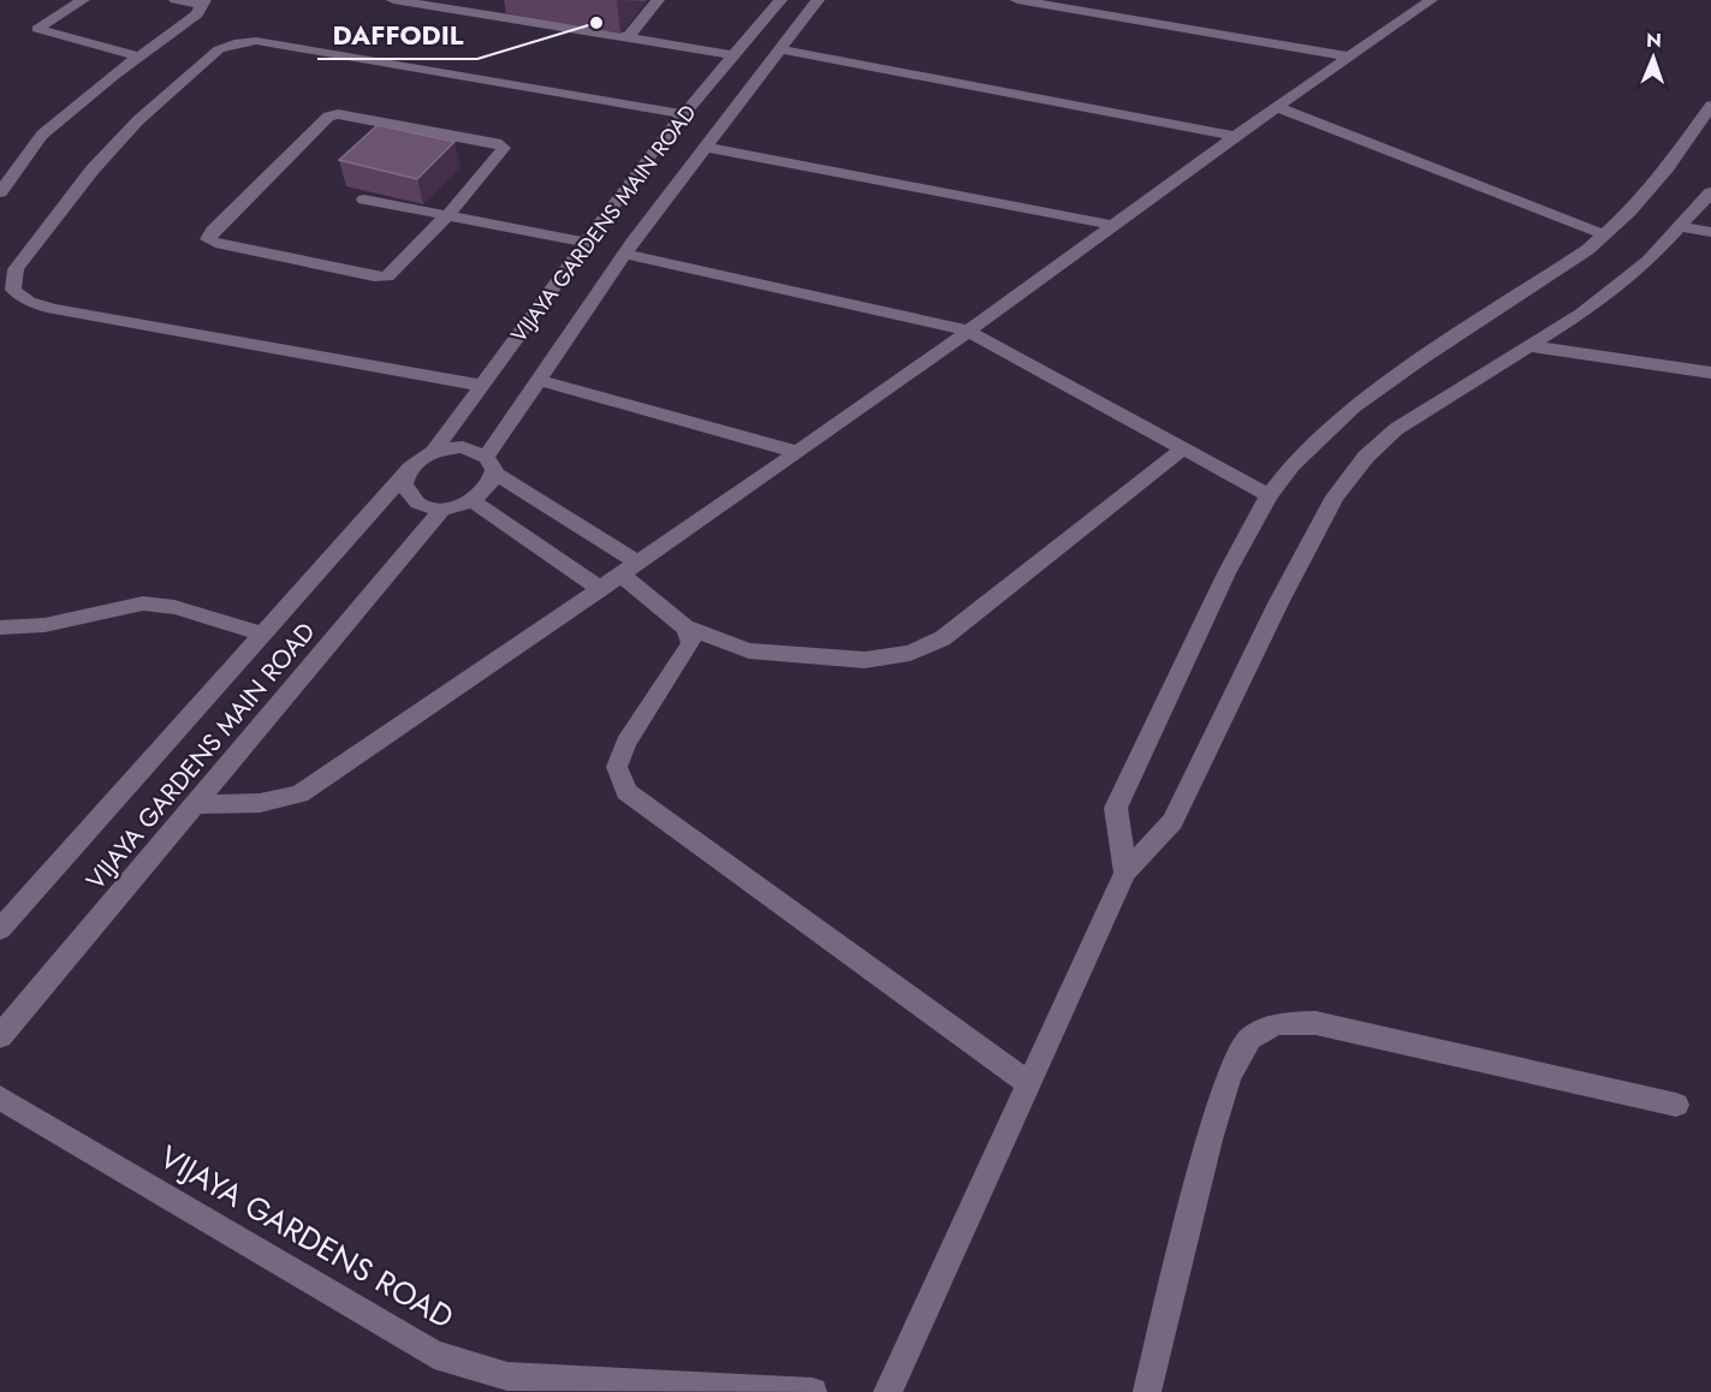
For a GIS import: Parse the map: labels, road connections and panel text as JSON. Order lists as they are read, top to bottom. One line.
{"streets":{"street":["VIJAYA GARDENS MAIN ROAD","VIJAYA GARDENS ROAD"]},"places":["DAFFODIL"],"north":"top"}
